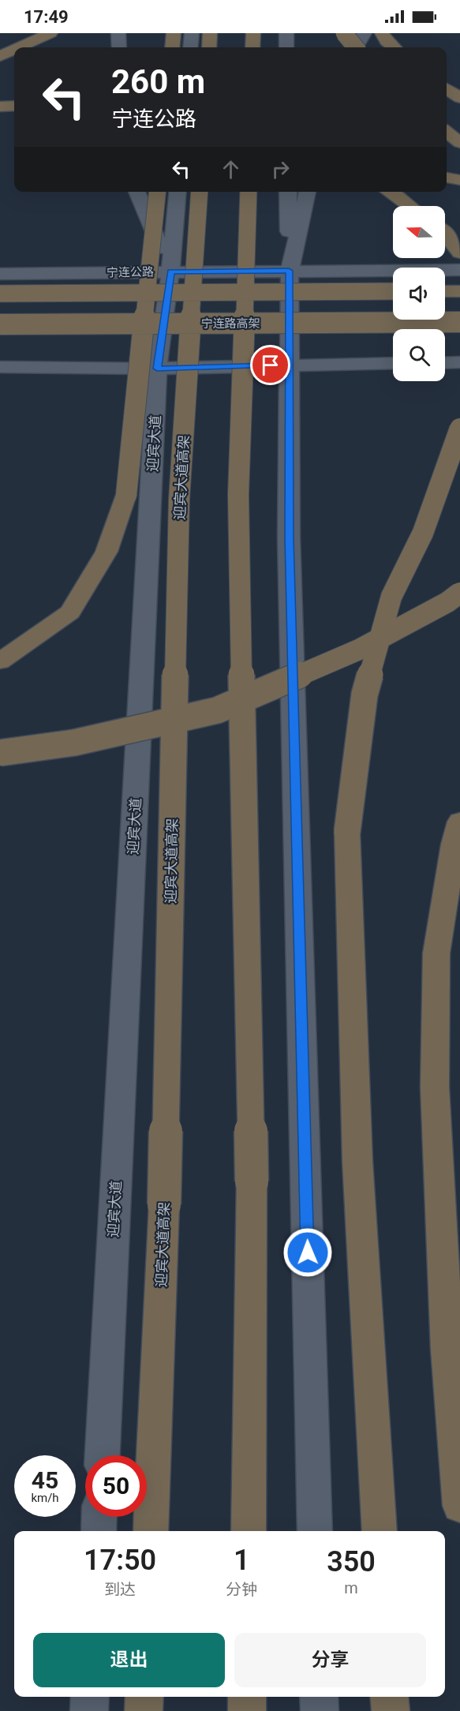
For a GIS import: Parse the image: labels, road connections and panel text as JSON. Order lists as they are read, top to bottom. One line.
{"streets":{"highway":["宁连路高架","迎宾大道高架"],"main road":["宁连公路","迎宾大道"]},"crossings":[["宁连公路","迎宾大道"]],"north":"left","page":{"status":"17:49","turn":["260 m","宁连公路"],"speed":"45 km/h","limit":"50","eta":["17:50","到达","1","分钟","350","m"],"buttons":["退出","分享"]}}
